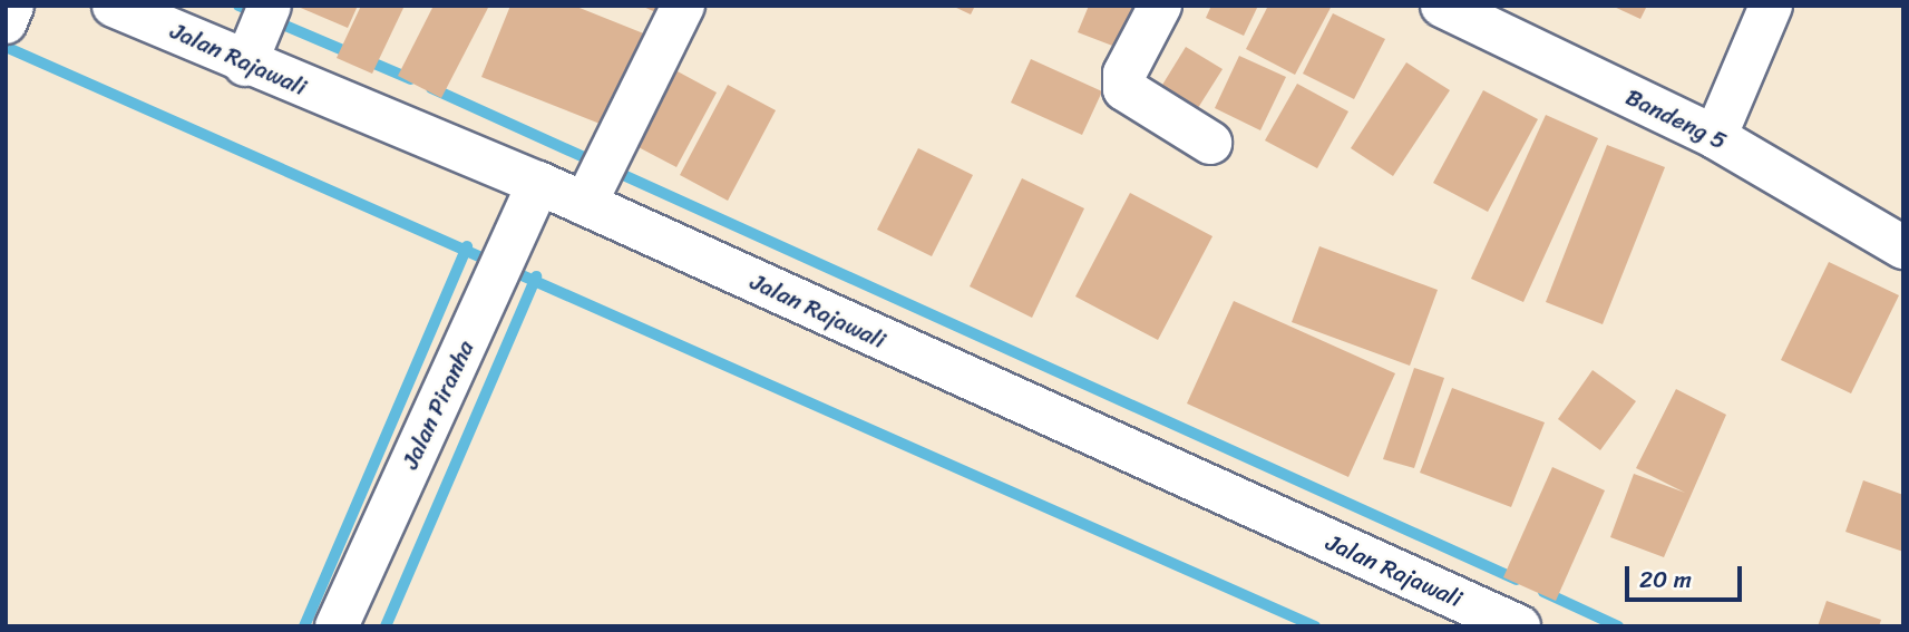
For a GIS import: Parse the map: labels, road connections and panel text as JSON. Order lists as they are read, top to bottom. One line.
{"streets":{"main road":["Jalan Rajawali","Bandeng 5","Jalan Piranha"]},"crossings":[["Jalan Rajawali","Jalan Piranha"]],"scale_bar":"20 m"}
